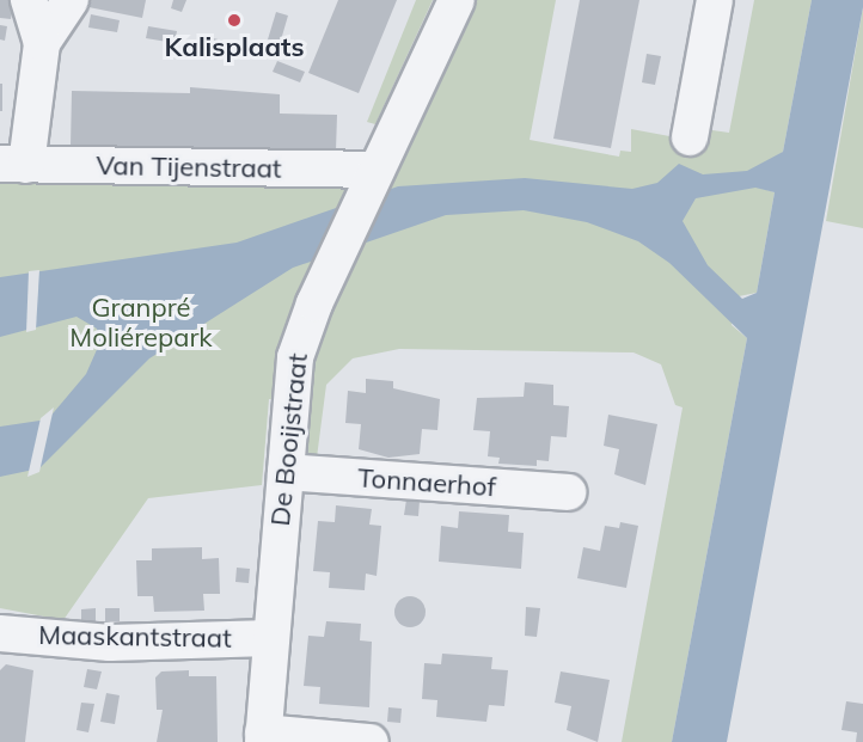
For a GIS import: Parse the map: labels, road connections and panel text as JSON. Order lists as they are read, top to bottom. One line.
{"streets":{"street":["Van Tijenstraat","De Booijstraat","Tonnaerhof","Maaskantstraat"]},"crossings":[["Van Tijenstraat","De Booijstraat"],["De Booijstraat","Tonnaerhof"],["De Booijstraat","Maaskantstraat"]],"parks":["Granpré Moliérepark"],"places":["Kalisplaats"]}
